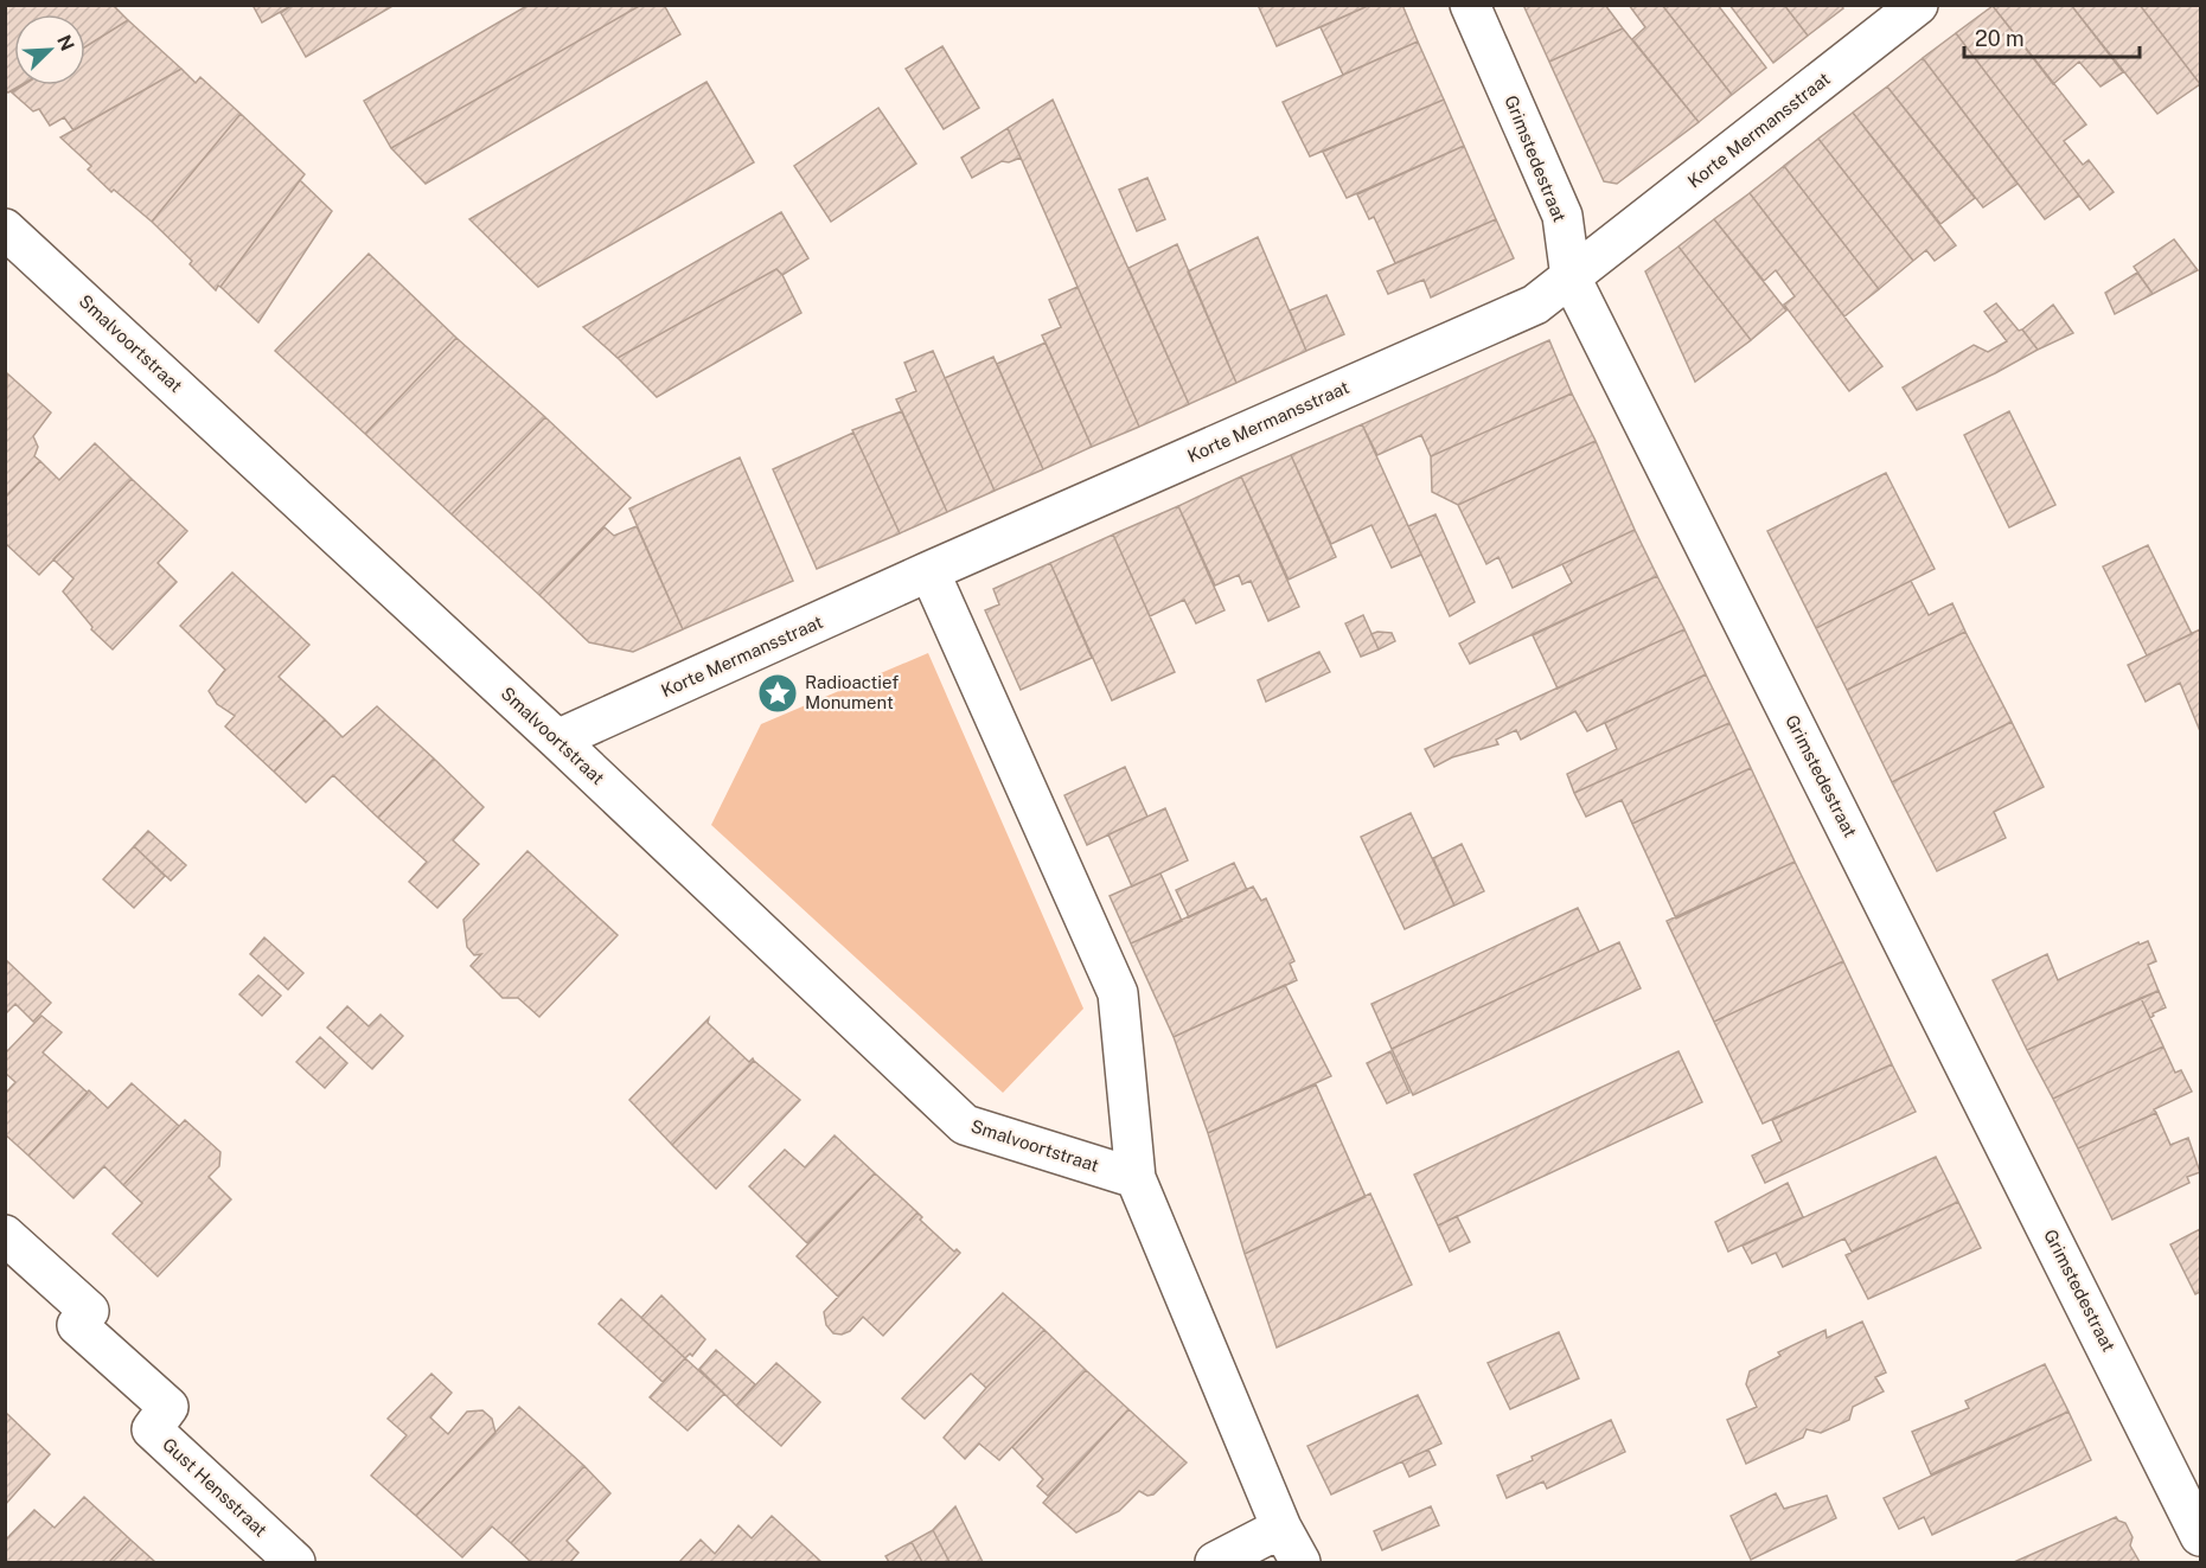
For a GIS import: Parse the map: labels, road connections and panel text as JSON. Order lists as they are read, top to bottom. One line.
{"streets":{"street":["Korte Mermansstraat","Grimstedestraat","Smalvoortstraat","Gust Hensstraat"]},"crossings":[["Korte Mermansstraat","Grimstedestraat"],["Korte Mermansstraat","Smalvoortstraat"]],"places":{"place":["Radioactief Monument"]},"scale_bar":"20 m","north":"top right"}
